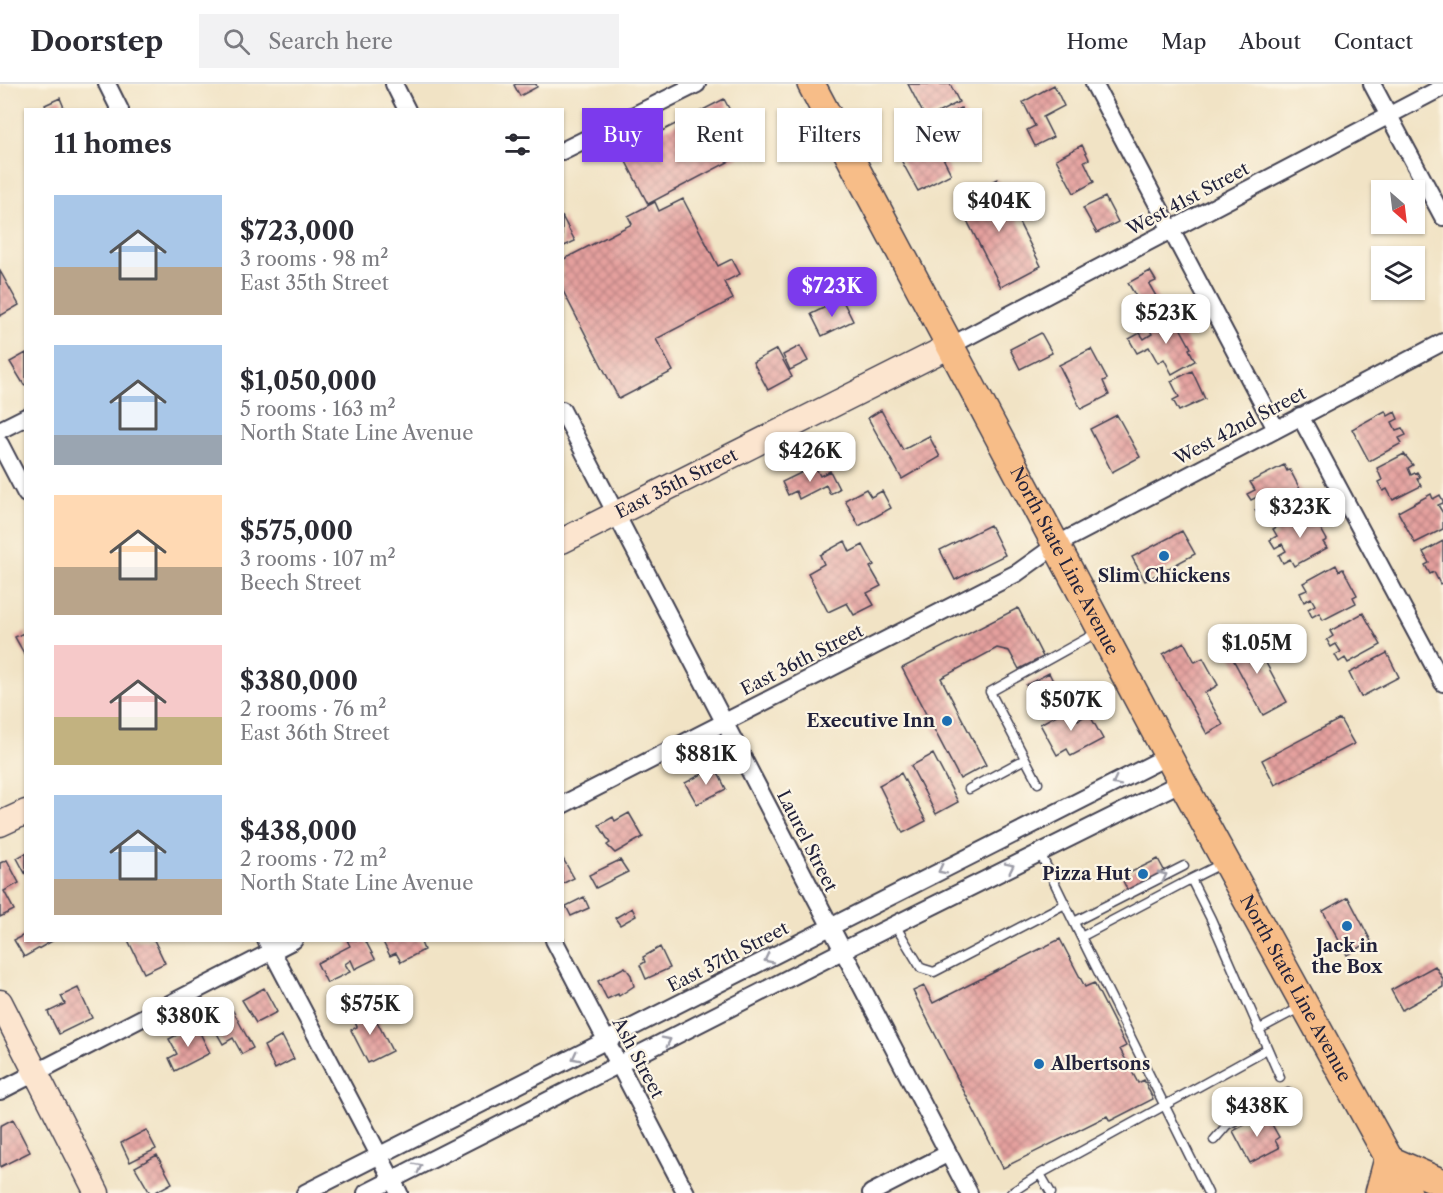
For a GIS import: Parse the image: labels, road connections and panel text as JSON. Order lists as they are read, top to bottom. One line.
{"streets":{"main road":["North State Line Avenue"],"street":["West 41st Street","West 42nd Street","East 35th Street","East 36th Street","Laurel Street","East 37th Street","Ash Street"]},"crossings":[["West 41st Street","East 35th Street"],["West 41st Street","North State Line Avenue"],["West 42nd Street","North State Line Avenue"],["West 42nd Street","East 36th Street"],["East 35th Street","North State Line Avenue"],["East 35th Street","Laurel Street"],["North State Line Avenue","East 36th Street"],["North State Line Avenue","East 37th Street"],["East 36th Street","Laurel Street"],["Laurel Street","East 37th Street"],["East 37th Street","Ash Street"]],"places":["Slim Chickens","Executive Inn","Pizza Hut","Jack in the Box","Albertsons"],"north":"bottom right","page":{"header":"Doorstep","search":"Search here","nav":["Home","Map","About","Contact"],"chip":["Buy","Rent","Filters","New"],"heading":"11 homes","list":[{"name":"$723,000","note":"3 rooms · 98 m² · East 35th Street"},{"name":"$1,050,000","note":"5 rooms · 163 m² · North State Line Avenue"},{"name":"$575,000","note":"3 rooms · 107 m² · Beech Street"},{"name":"$380,000","note":"2 rooms · 76 m² · East 36th Street"},{"name":"$438,000","note":"2 rooms · 72 m² · North State Line Avenue"}],"price":["$404K","$723K","$523K","$426K","$323K","$1.05M","$507K","$881K","$575K","$380K","$438K"]}}
